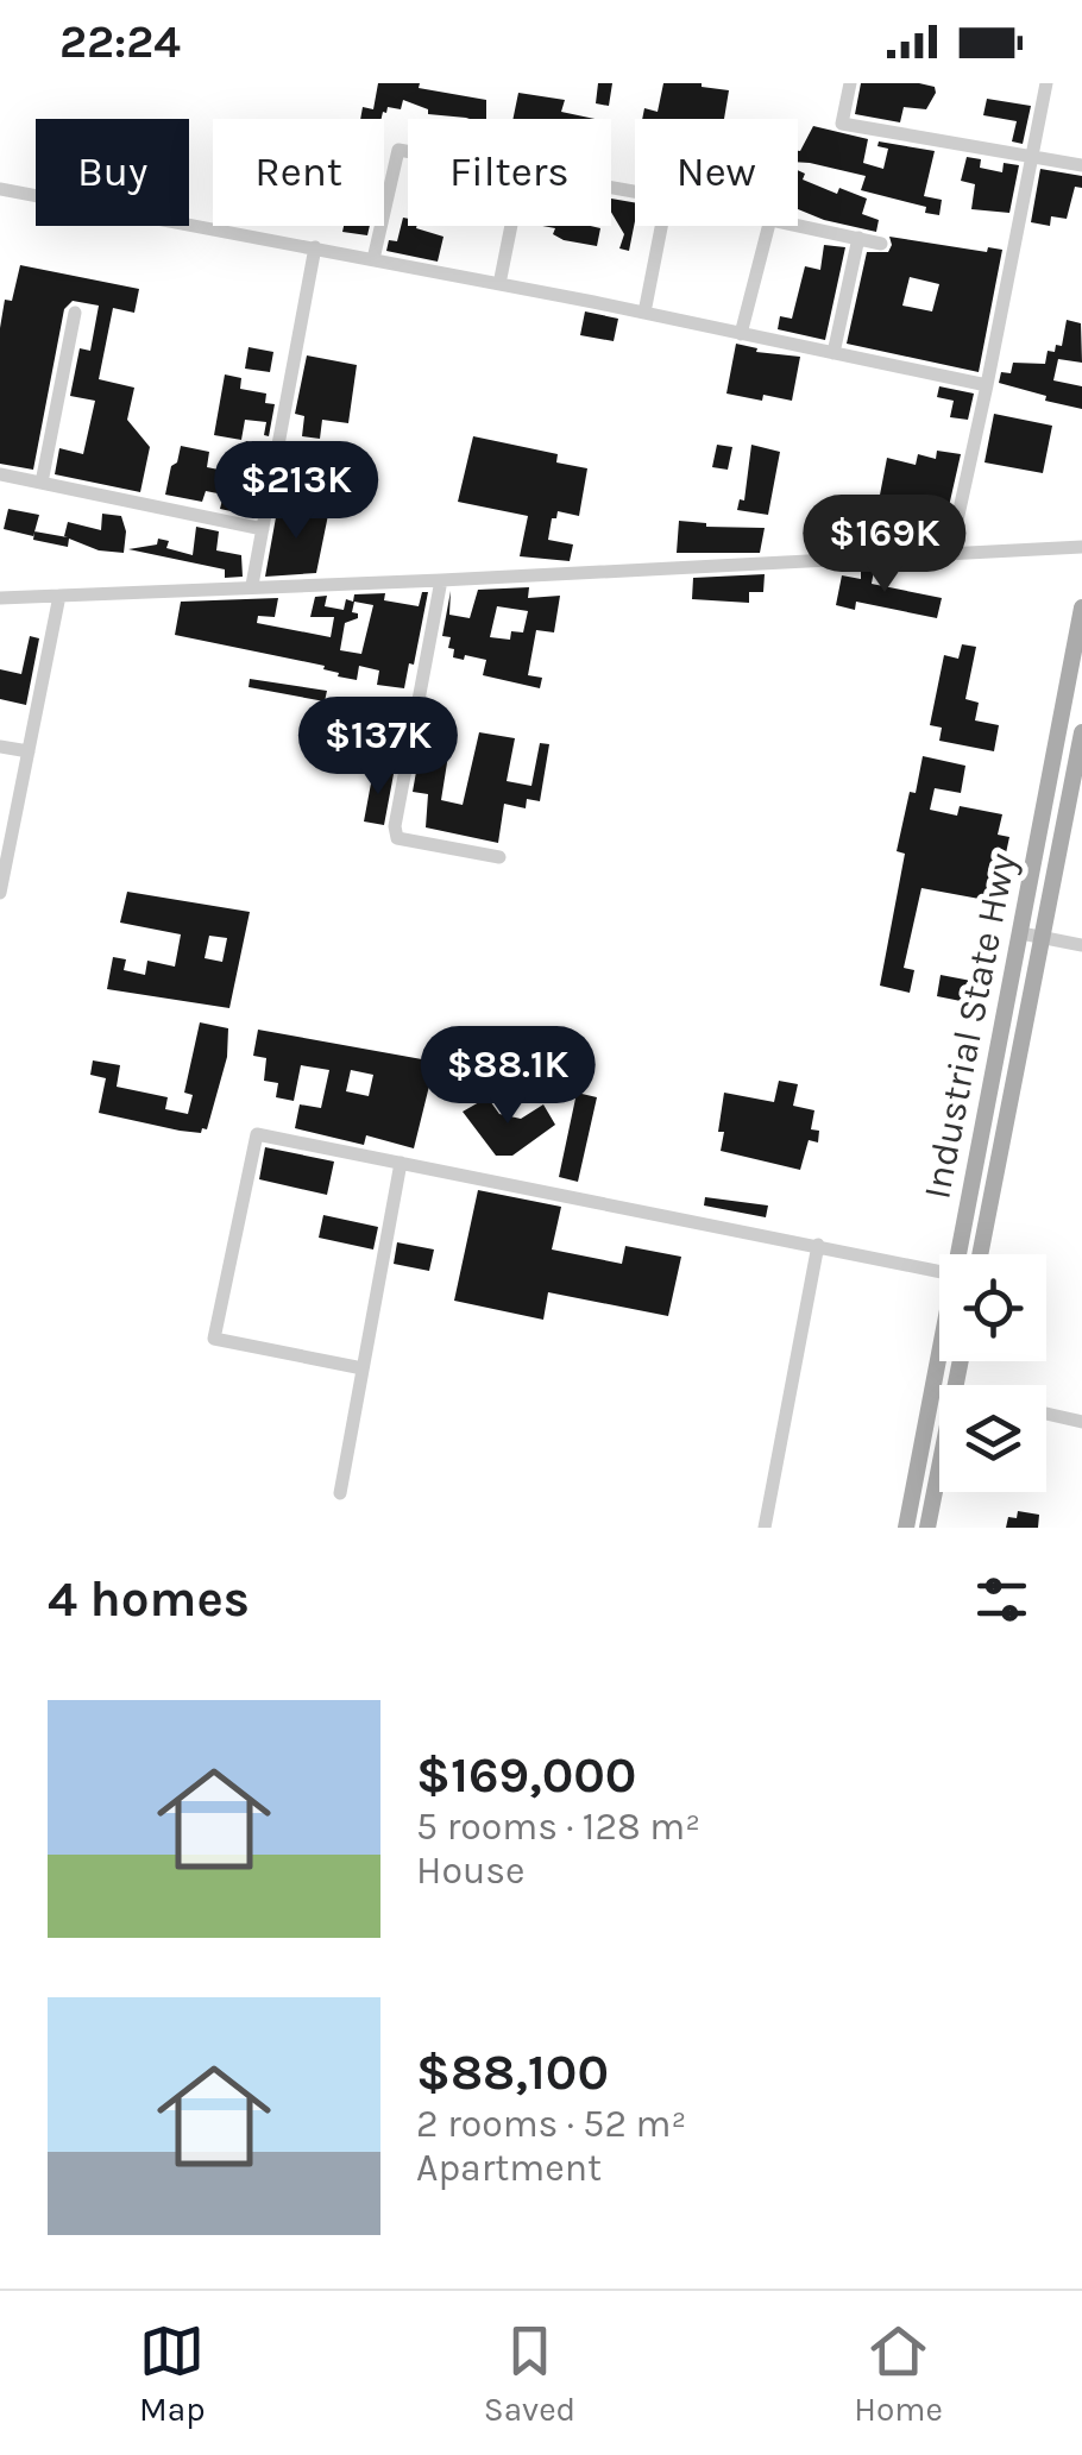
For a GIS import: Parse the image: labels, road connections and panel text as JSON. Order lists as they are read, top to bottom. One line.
{"streets":{"main road":["Industrial State Hwy"]},"page":{"status":"22:24","chip":["Buy","Rent","Filters","New"],"price":["$213K","$169K","$137K","$88.1K"],"heading":"4 homes","list":[{"name":"$169,000","note":"5 rooms · 128 m² · House"},{"name":"$88,100","note":"2 rooms · 52 m² · Apartment"}],"tabs":["Map","Saved","Home"]}}
